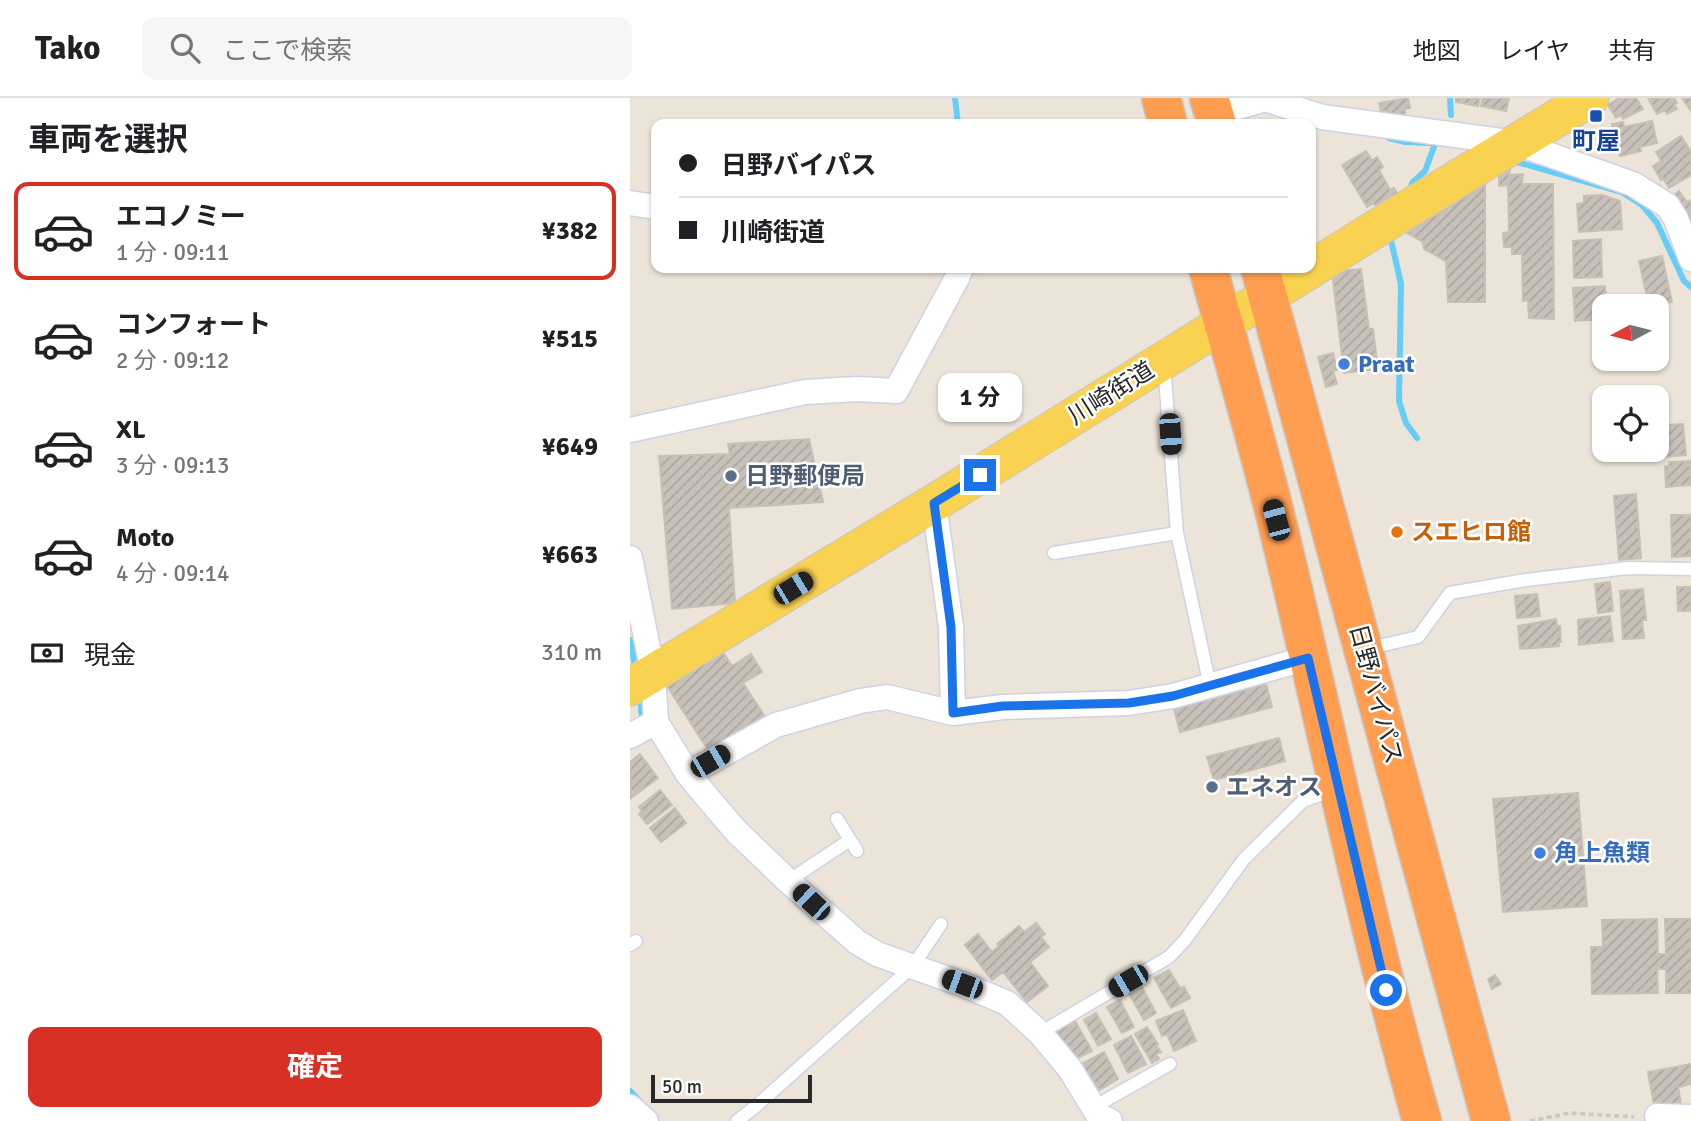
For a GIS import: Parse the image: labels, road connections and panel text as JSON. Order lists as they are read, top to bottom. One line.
{"streets":{"highway":["日野バイパス"],"main road":["川崎街道"]},"crossings":[["川崎街道","日野バイパス"]],"places":{"transit":["町屋"],"other":["Praat","日野郵便局","スエヒロ館","エネオス","角上魚類"]},"scale_bar":"50 m","north":"left","page":{"header":"Tako","search":"ここで検索","nav":["地図","レイヤ","共有"],"heading":"車両を選択","banner":["日野バイパス","川崎街道"],"list":[{"name":"エコノミー","note":"1 分 · 09:11","value":"¥382"},{"name":"コンフォート","note":"2 分 · 09:12","value":"¥515"},{"name":"XL","note":"3 分 · 09:13","value":"¥649"},{"name":"Moto","note":"4 分 · 09:14","value":"¥663"}],"bubble":"1 分","pay":["現金","310 m"],"buttons":"確定","scale":"50 m"}}
